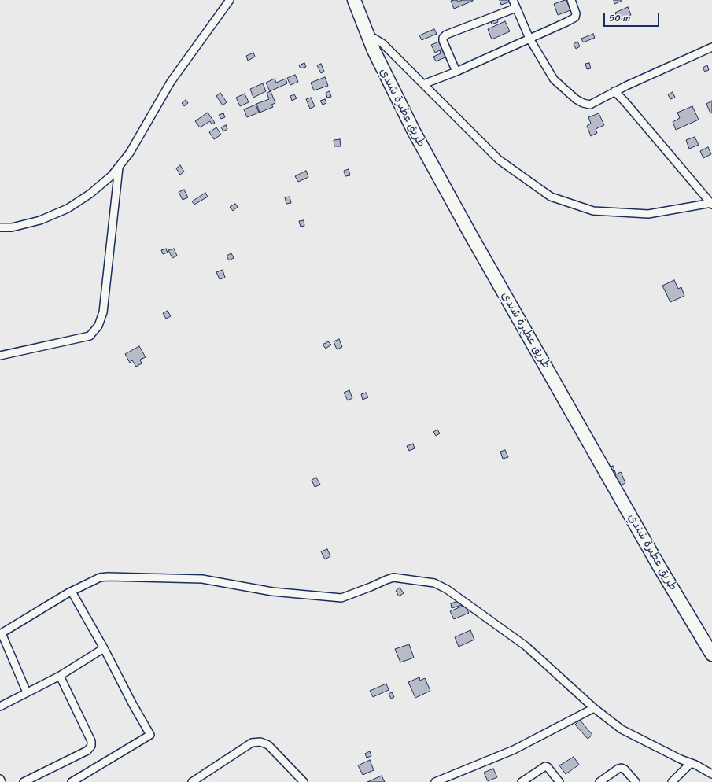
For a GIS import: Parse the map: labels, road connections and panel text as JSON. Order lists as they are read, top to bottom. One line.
{"streets":{"highway":["طريق عطبرة شندي"]},"scale_bar":"50 m"}
